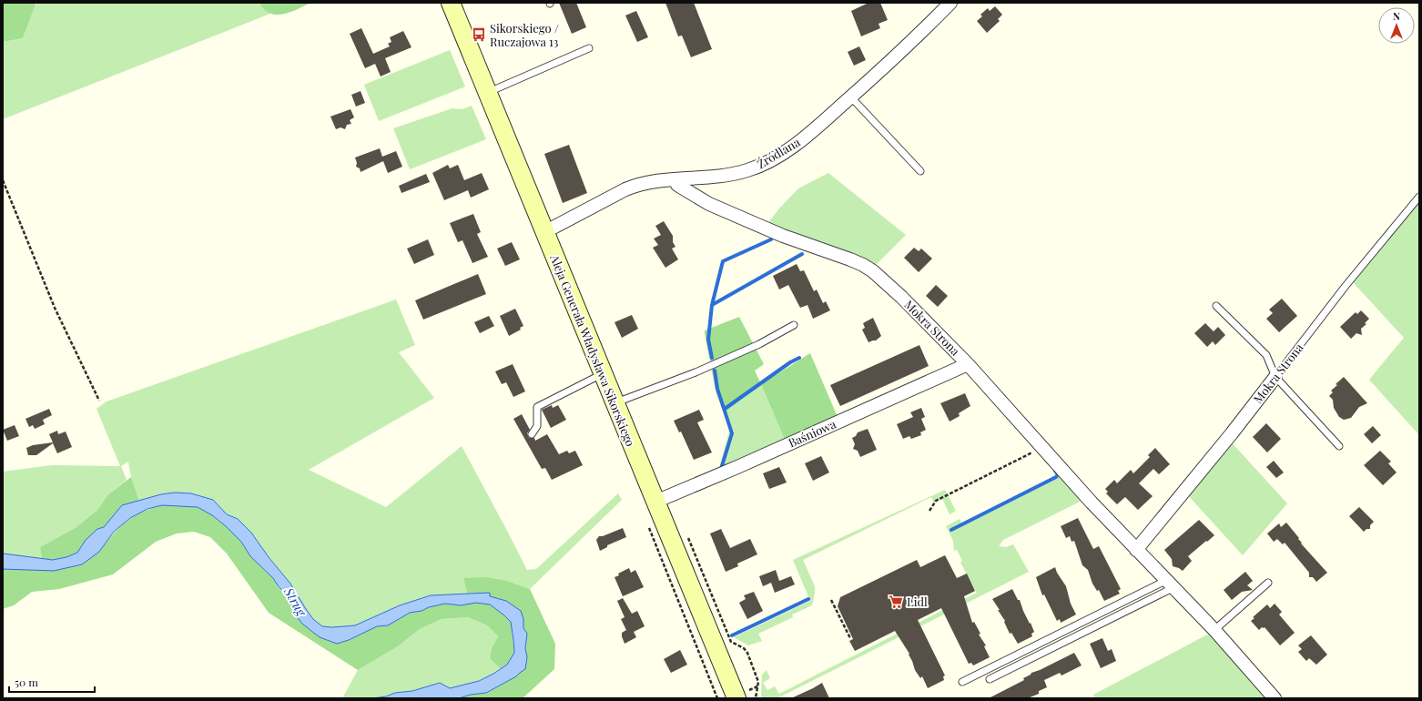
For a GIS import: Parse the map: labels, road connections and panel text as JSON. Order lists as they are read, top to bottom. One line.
{"streets":{"main road":["Aleja Generała Władysława Sikorskiego"],"street":["Źródlana","Mokra Strona","Baśniowa"]},"crossings":[["Źródlana","Mokra Strona"],["Źródlana","Aleja Generała Władysława Sikorskiego"],["Mokra Strona","Baśniowa"],["Aleja Generała Władysława Sikorskiego","Baśniowa"]],"water":["Strug"],"places":{"bus stop":["Sikorskiego / Ruczajowa 13"],"supermarket":["Lidl"]},"scale_bar":"50 m","north":"top"}
